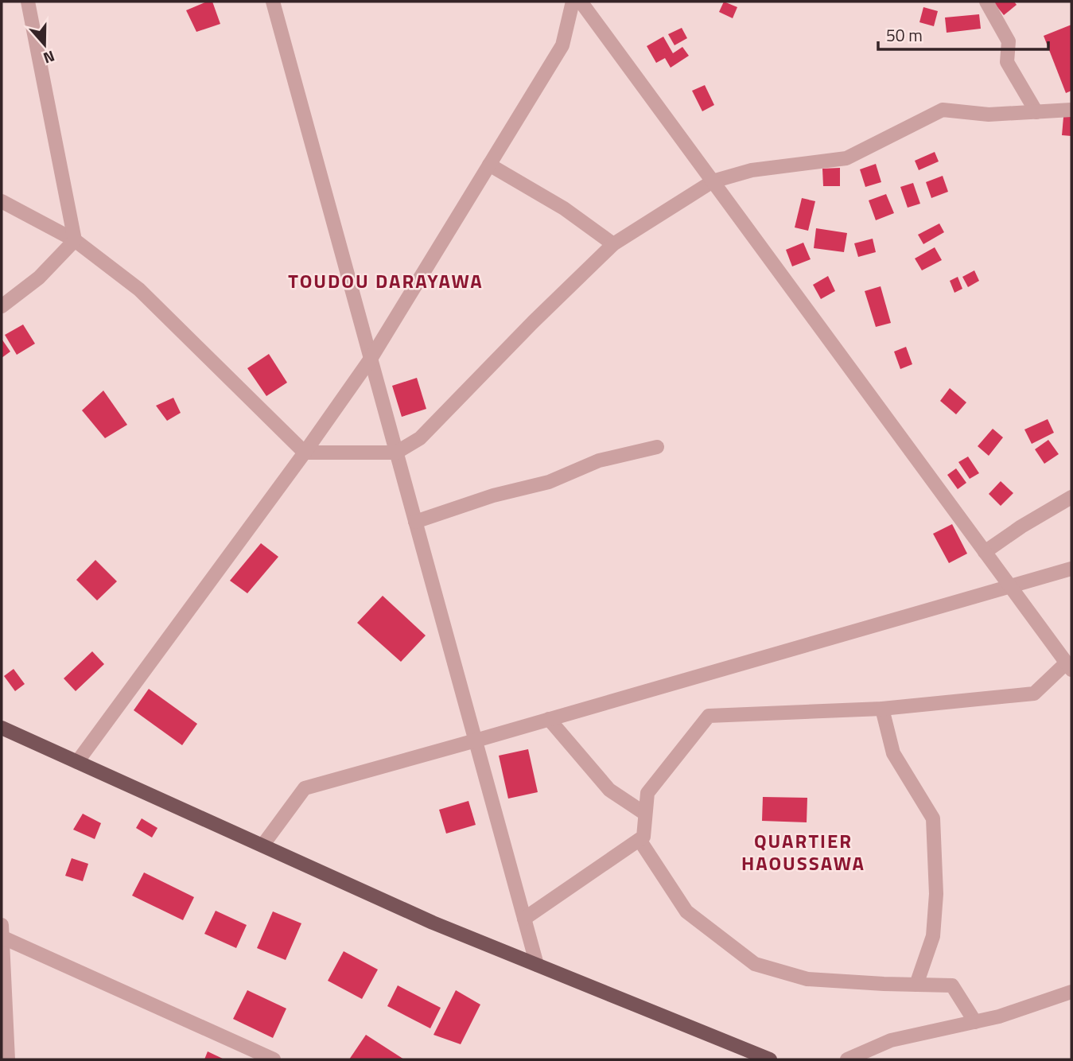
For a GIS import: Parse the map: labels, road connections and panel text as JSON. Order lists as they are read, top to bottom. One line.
{"districts":["TOUDOU DARAYAWA","QUARTIER HAOUSSAWA"],"scale_bar":"50 m","north":"bottom"}
